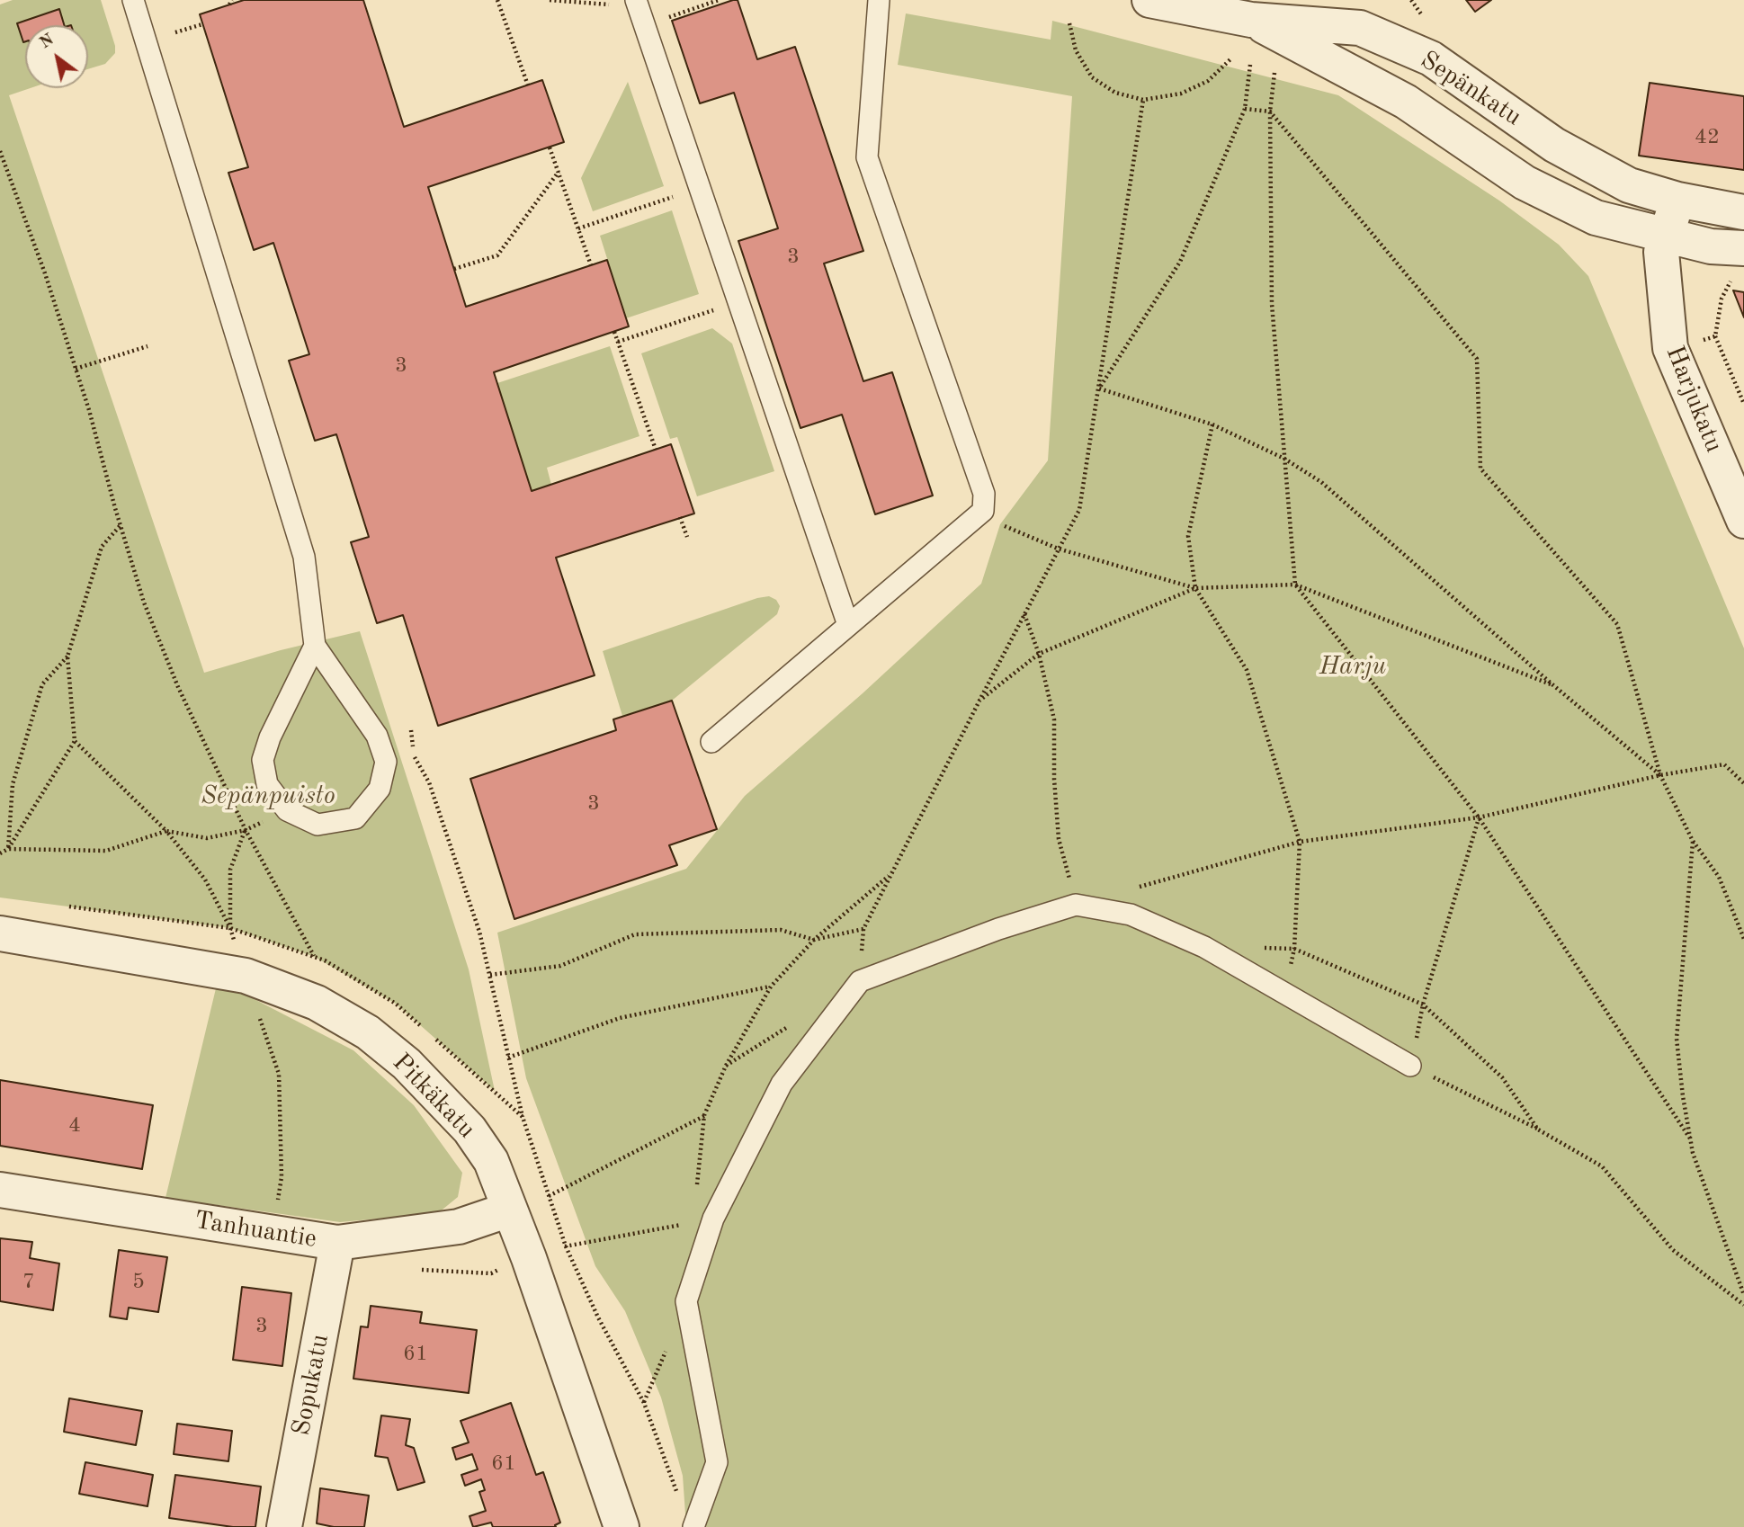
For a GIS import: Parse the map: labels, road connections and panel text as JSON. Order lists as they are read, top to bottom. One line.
{"streets":{"street":["Sepänkatu","Harjukatu","Pitkäkatu","Tanhuantie","Sopukatu"]},"crossings":[["Sepänkatu","Harjukatu"],["Pitkäkatu","Tanhuantie"],["Tanhuantie","Sopukatu"]],"parks":["Harju","Sepänpuisto"],"house_numbers":["42","3","3","3","4","7","5","3","61","61"],"north":"top left"}
